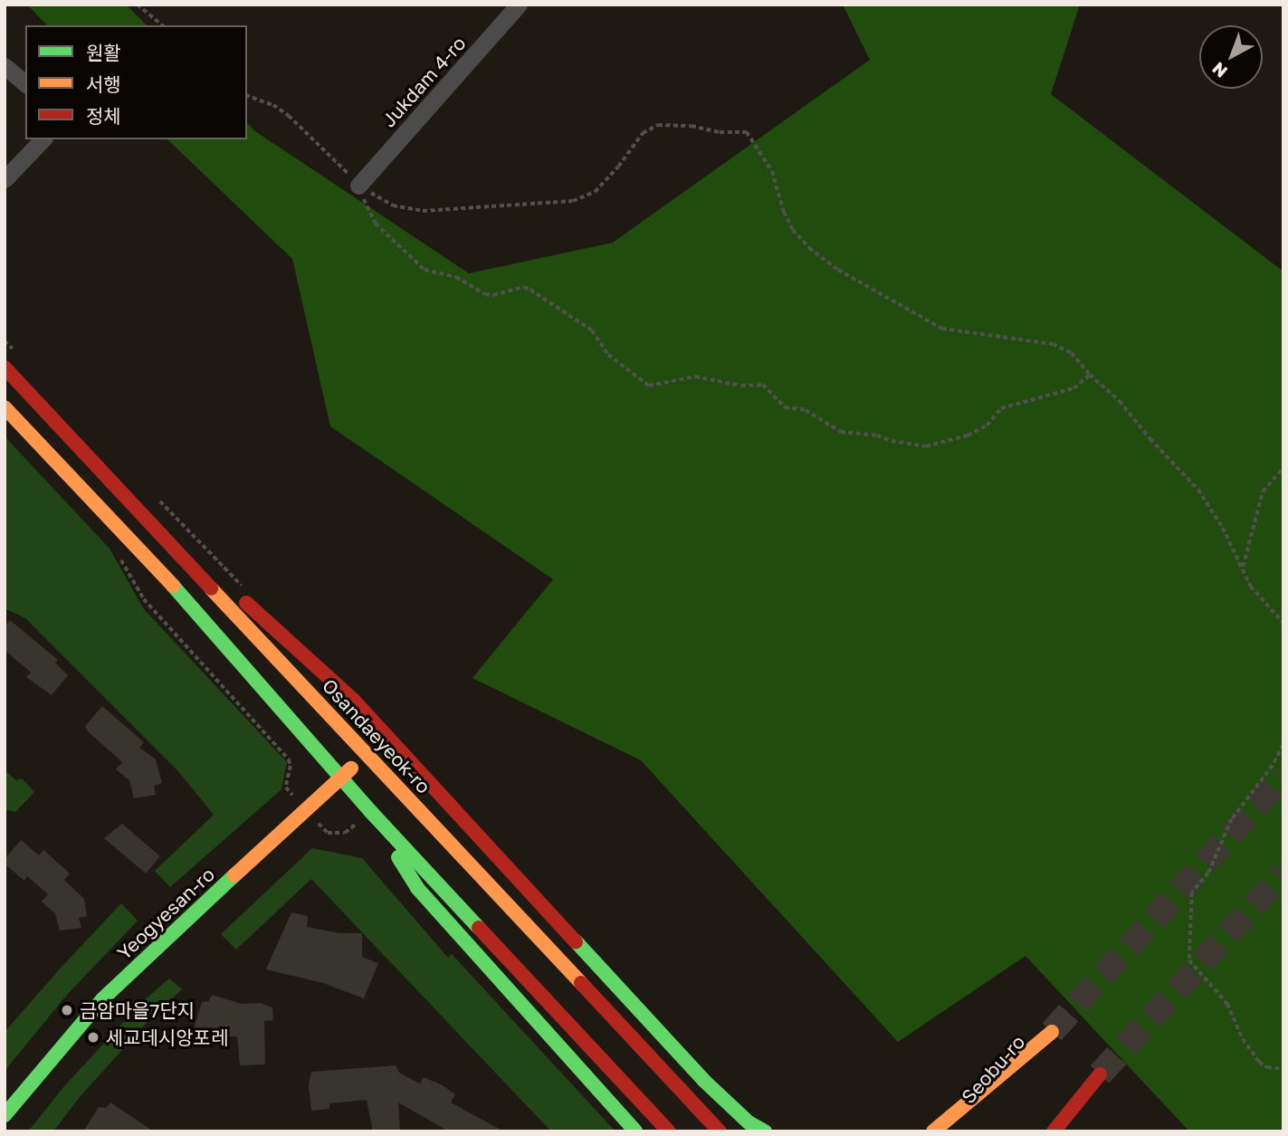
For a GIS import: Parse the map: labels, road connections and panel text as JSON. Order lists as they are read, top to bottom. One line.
{"streets":{"main road":["Osandaeyeok-ro","Yeogyesan-ro","Seobu-ro"],"street":["Jukdam 4-ro"]},"crossings":[["Osandaeyeok-ro","Yeogyesan-ro"]],"places":["금암마을7단지","세교데시앙포레"],"legend":["원활","서행","정체"],"north":"bottom left"}
